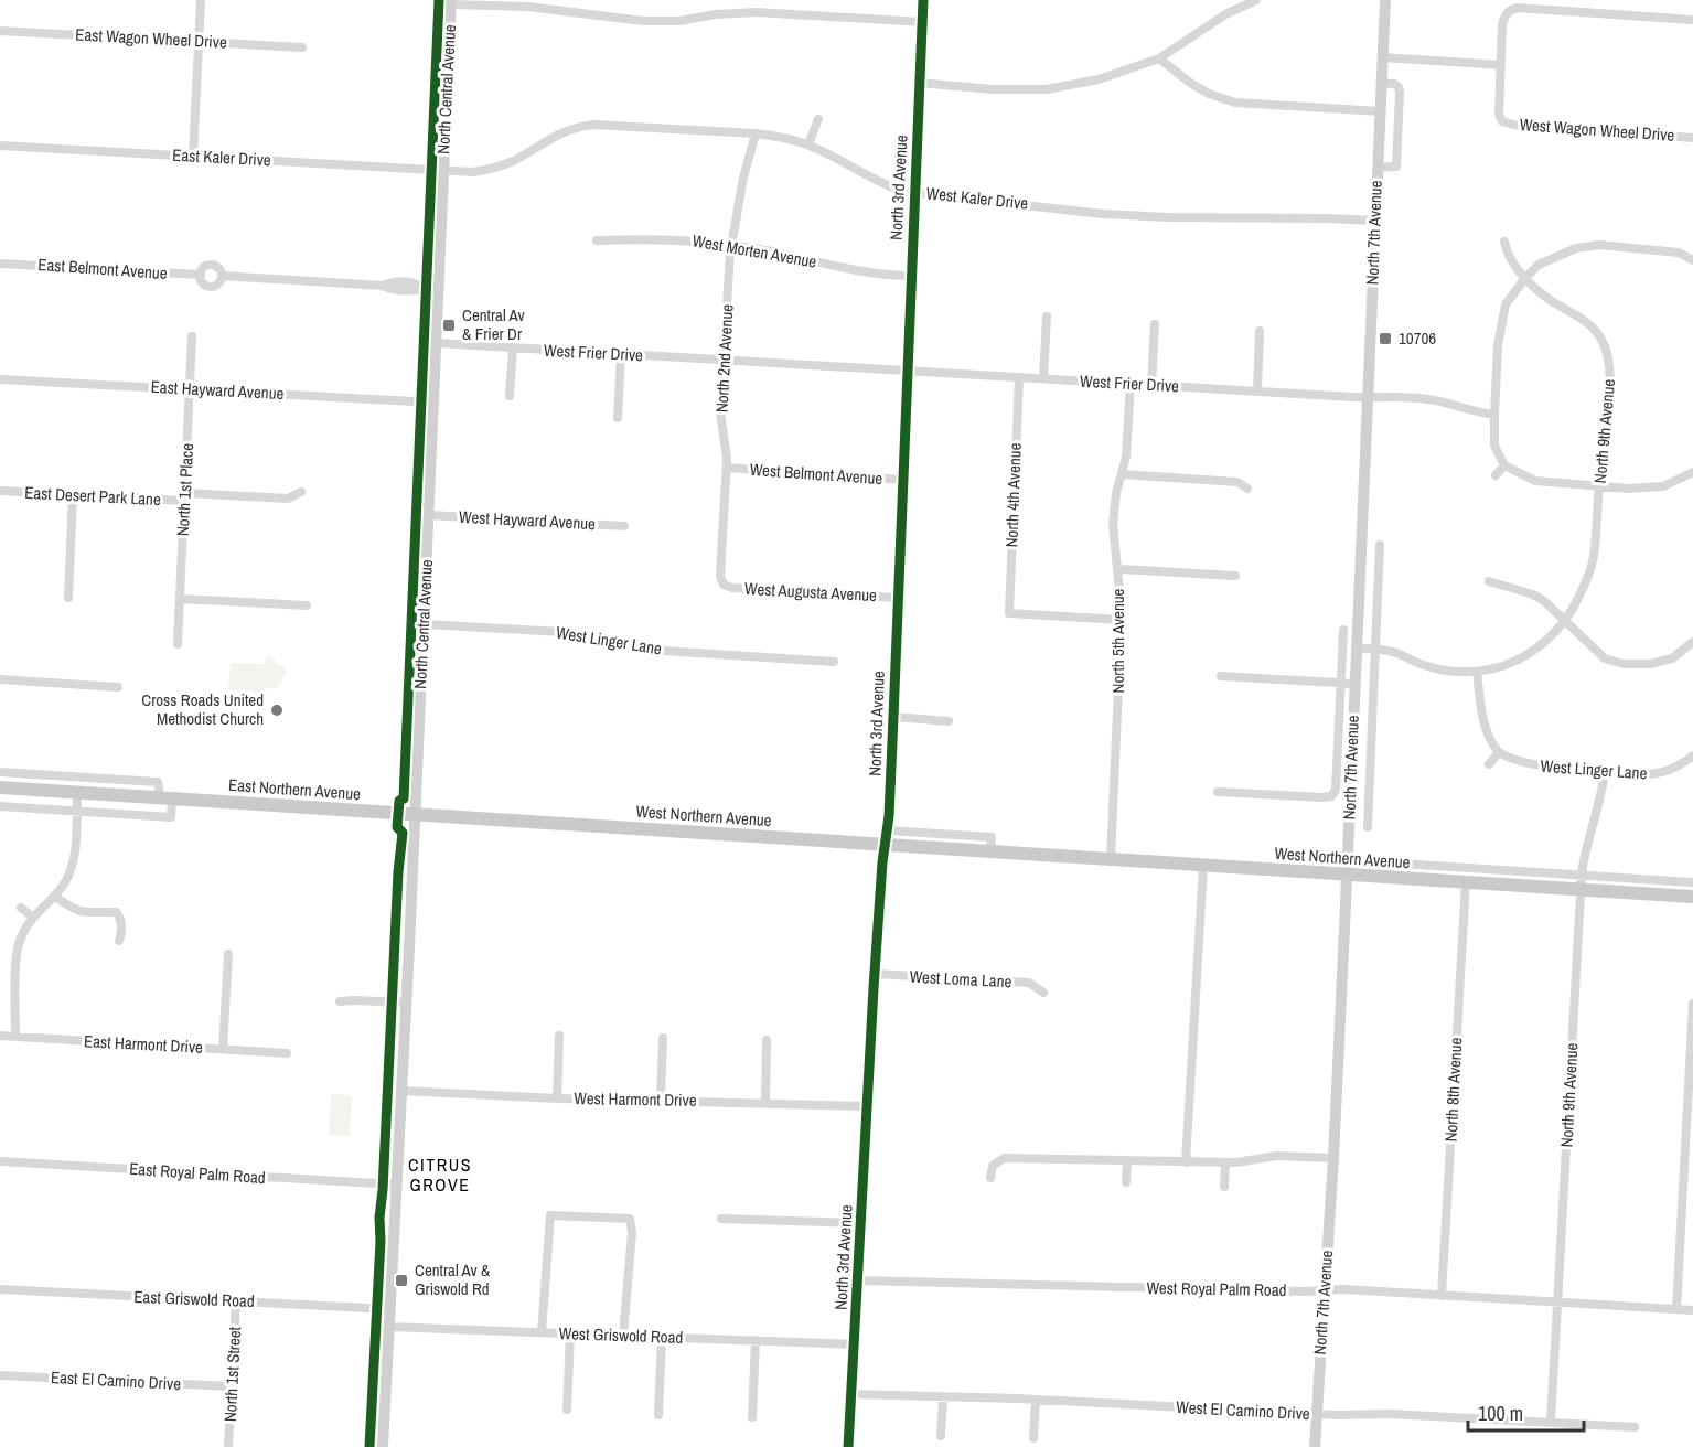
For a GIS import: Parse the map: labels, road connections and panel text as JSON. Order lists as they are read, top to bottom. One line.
{"streets":{"main road":["North Central Avenue","North 7th Avenue","East Northern Avenue","West Northern Avenue"],"street":["East Wagon Wheel Drive","West Wagon Wheel Drive","East Kaler Drive","North 3rd Avenue","West Kaler Drive","West Morten Avenue","East Belmont Avenue","West Frier Drive","North 2nd Avenue","East Hayward Avenue","North 9th Avenue","West Belmont Avenue","North 1st Place","North 4th Avenue","East Desert Park Lane","West Hayward Avenue","West Augusta Avenue","West Linger Lane","North 5th Avenue","West Loma Lane","East Harmont Drive","North 8th Avenue","West Harmont Drive","East Royal Palm Road","West Royal Palm Road","East Griswold Road","West Griswold Road","North 1st Street","East El Camino Drive","West El Camino Drive"]},"crossings":[["North Central Avenue","East Kaler Drive"],["North Central Avenue","West Kaler Drive"],["North Central Avenue","East Belmont Avenue"],["North Central Avenue","West Frier Drive"],["North Central Avenue","East Hayward Avenue"],["North Central Avenue","West Hayward Avenue"],["North Central Avenue","West Linger Lane"],["North Central Avenue","East Northern Avenue"],["North Central Avenue","West Northern Avenue"],["North Central Avenue","West Harmont Drive"],["North Central Avenue","East Royal Palm Road"],["North Central Avenue","East Griswold Road"],["North Central Avenue","West Griswold Road"],["East Kaler Drive","West Kaler Drive"],["North 3rd Avenue","West Kaler Drive"],["North 3rd Avenue","West Morten Avenue"],["North 3rd Avenue","West Frier Drive"],["North 3rd Avenue","West Belmont Avenue"],["North 3rd Avenue","West Augusta Avenue"],["North 3rd Avenue","West Northern Avenue"],["North 3rd Avenue","West Loma Lane"],["North 3rd Avenue","West Harmont Drive"],["North 3rd Avenue","West Royal Palm Road"],["North 3rd Avenue","West Griswold Road"],["North 3rd Avenue","West El Camino Drive"],["West Kaler Drive","North 7th Avenue"],["West Kaler Drive","North 2nd Avenue"],["North 7th Avenue","West Frier Drive"],["North 7th Avenue","West Northern Avenue"],["North 7th Avenue","West Royal Palm Road"],["North 7th Avenue","West El Camino Drive"],["West Morten Avenue","North 2nd Avenue"],["West Frier Drive","North 2nd Avenue"],["West Frier Drive","North 4th Avenue"],["West Frier Drive","North 5th Avenue"],["North 2nd Avenue","West Belmont Avenue"],["North 2nd Avenue","West Augusta Avenue"],["East Hayward Avenue","North 1st Place"],["North 9th Avenue","West Linger Lane"],["North 9th Avenue","West Northern Avenue"],["North 9th Avenue","West Royal Palm Road"],["North 9th Avenue","West El Camino Drive"],["North 1st Place","East Desert Park Lane"],["North 4th Avenue","North 5th Avenue"],["North 5th Avenue","West Northern Avenue"],["East Northern Avenue","West Northern Avenue"],["West Northern Avenue","North 8th Avenue"],["North 8th Avenue","West Royal Palm Road"],["East Griswold Road","North 1st Street"],["North 1st Street","East El Camino Drive"]],"districts":["CITRUS GROVE"],"places":{"transit":["Central Av & Frier Dr","10706","Central Av & Griswold Rd"],"other":["Cross Roads United Methodist Church"]},"scale_bar":"100 m"}
